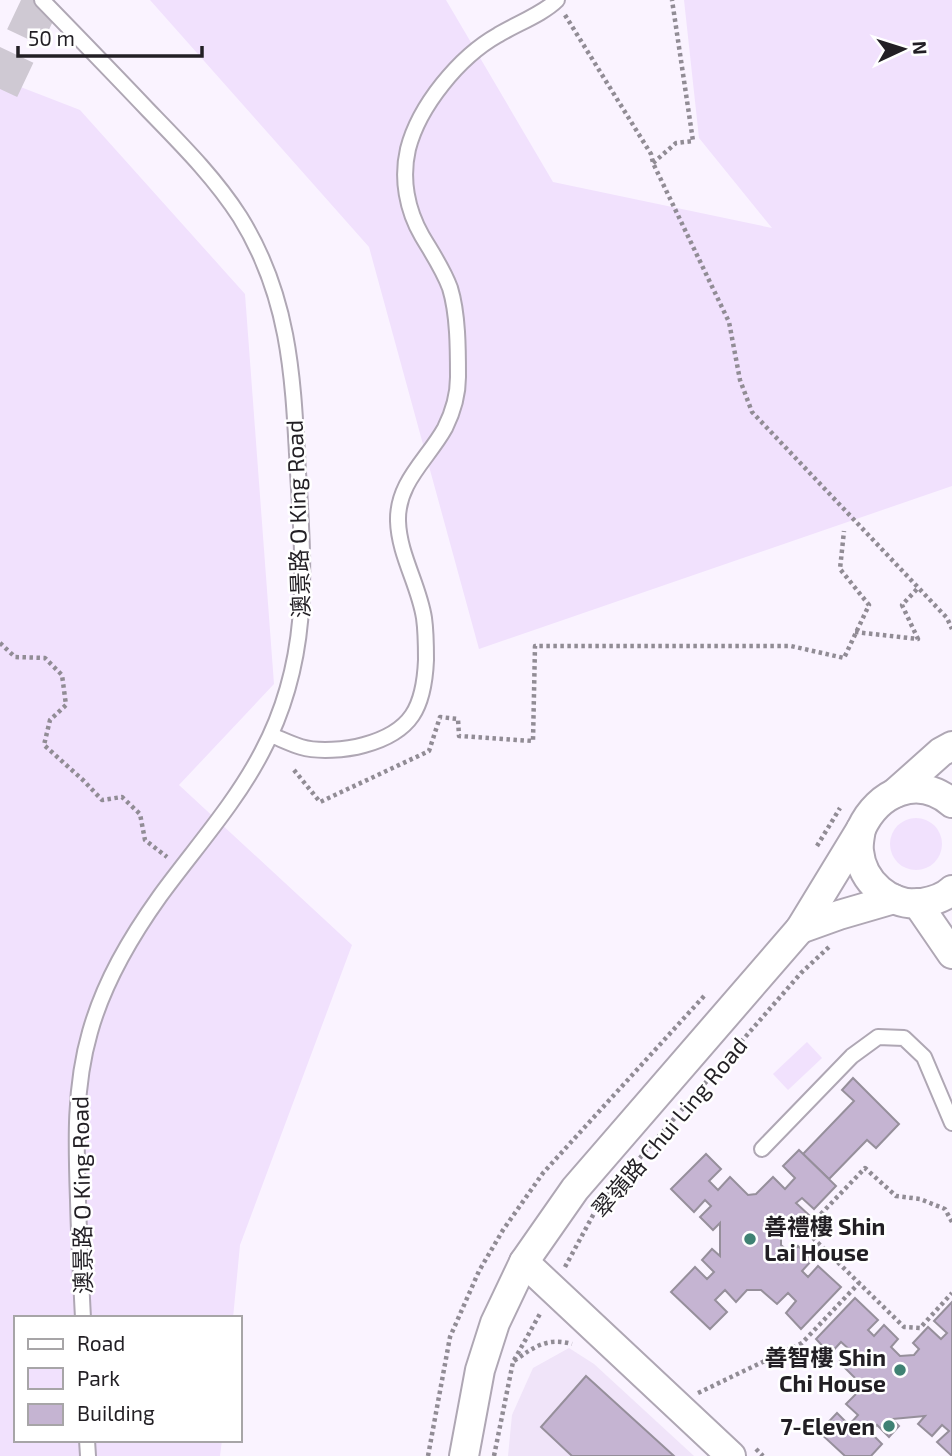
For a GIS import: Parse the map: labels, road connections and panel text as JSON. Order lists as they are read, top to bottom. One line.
{"streets":{"street":["翠嶺路 Chui Ling Road"],"lane":["澳景路 O King Road"]},"places":["善禮樓 Shin Lai House","善智樓 Shin Chi House","7-Eleven"],"legend":["Road","Park","Building"],"scale_bar":"50 m","north":"right"}
